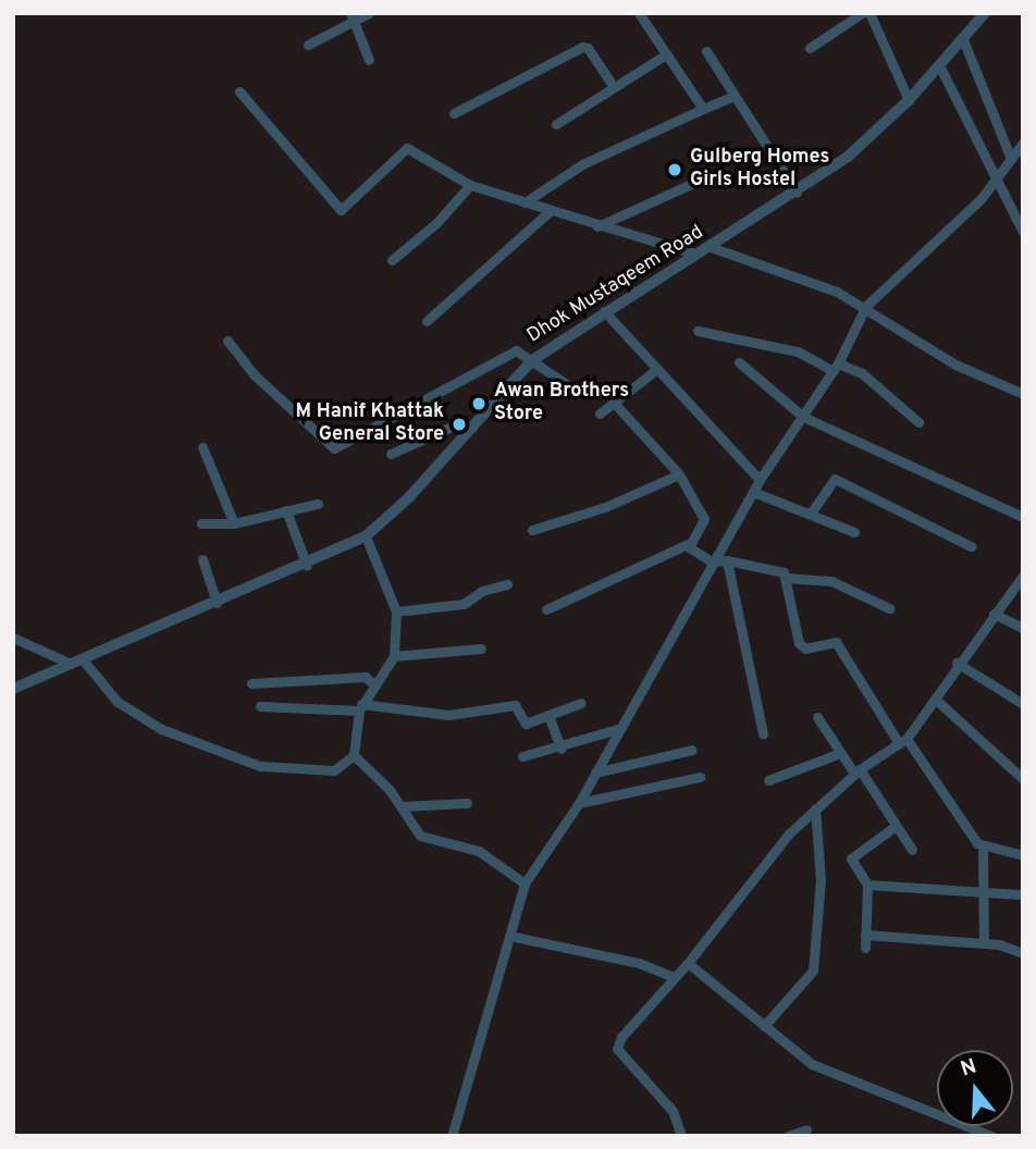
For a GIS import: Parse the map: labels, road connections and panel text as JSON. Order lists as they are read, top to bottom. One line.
{"streets":{"street":["Dhok Mustaqeem Road"]},"places":["Gulberg Homes Girls Hostel","Awan Brothers Store","M Hanif Khattak General Store"],"north":"top"}
